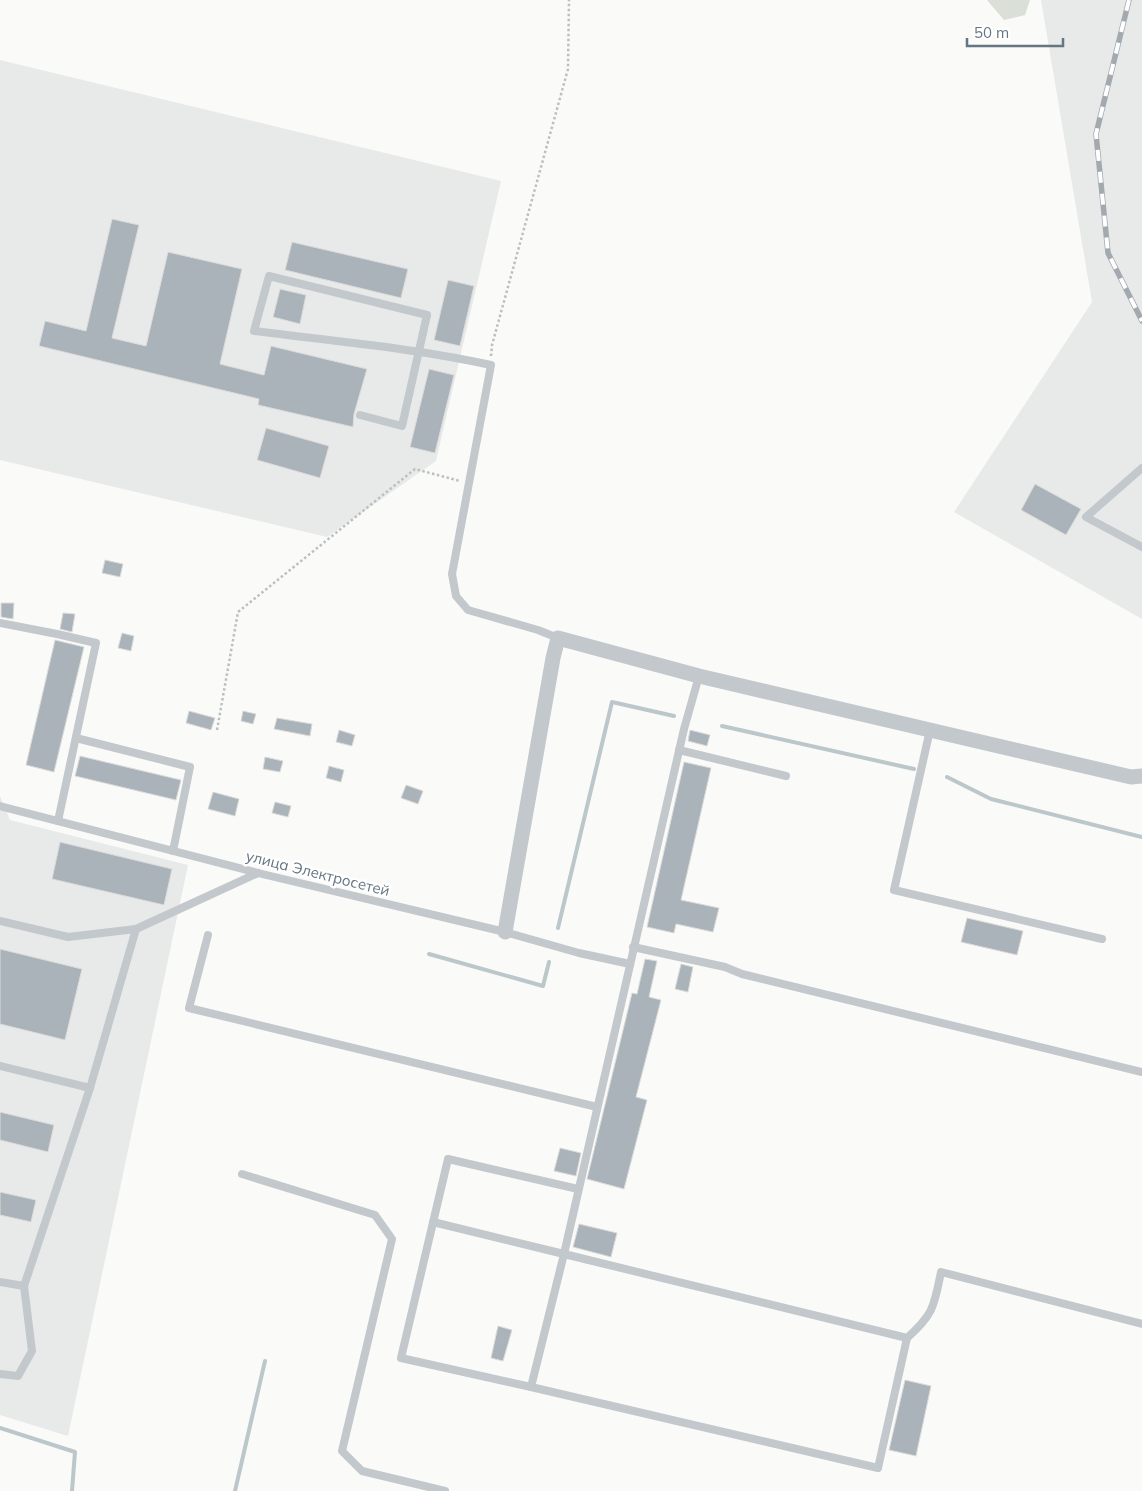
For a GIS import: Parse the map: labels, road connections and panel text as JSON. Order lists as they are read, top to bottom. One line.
{"streets":{"lane":["улица Электросетей"]},"scale_bar":"50 m"}
